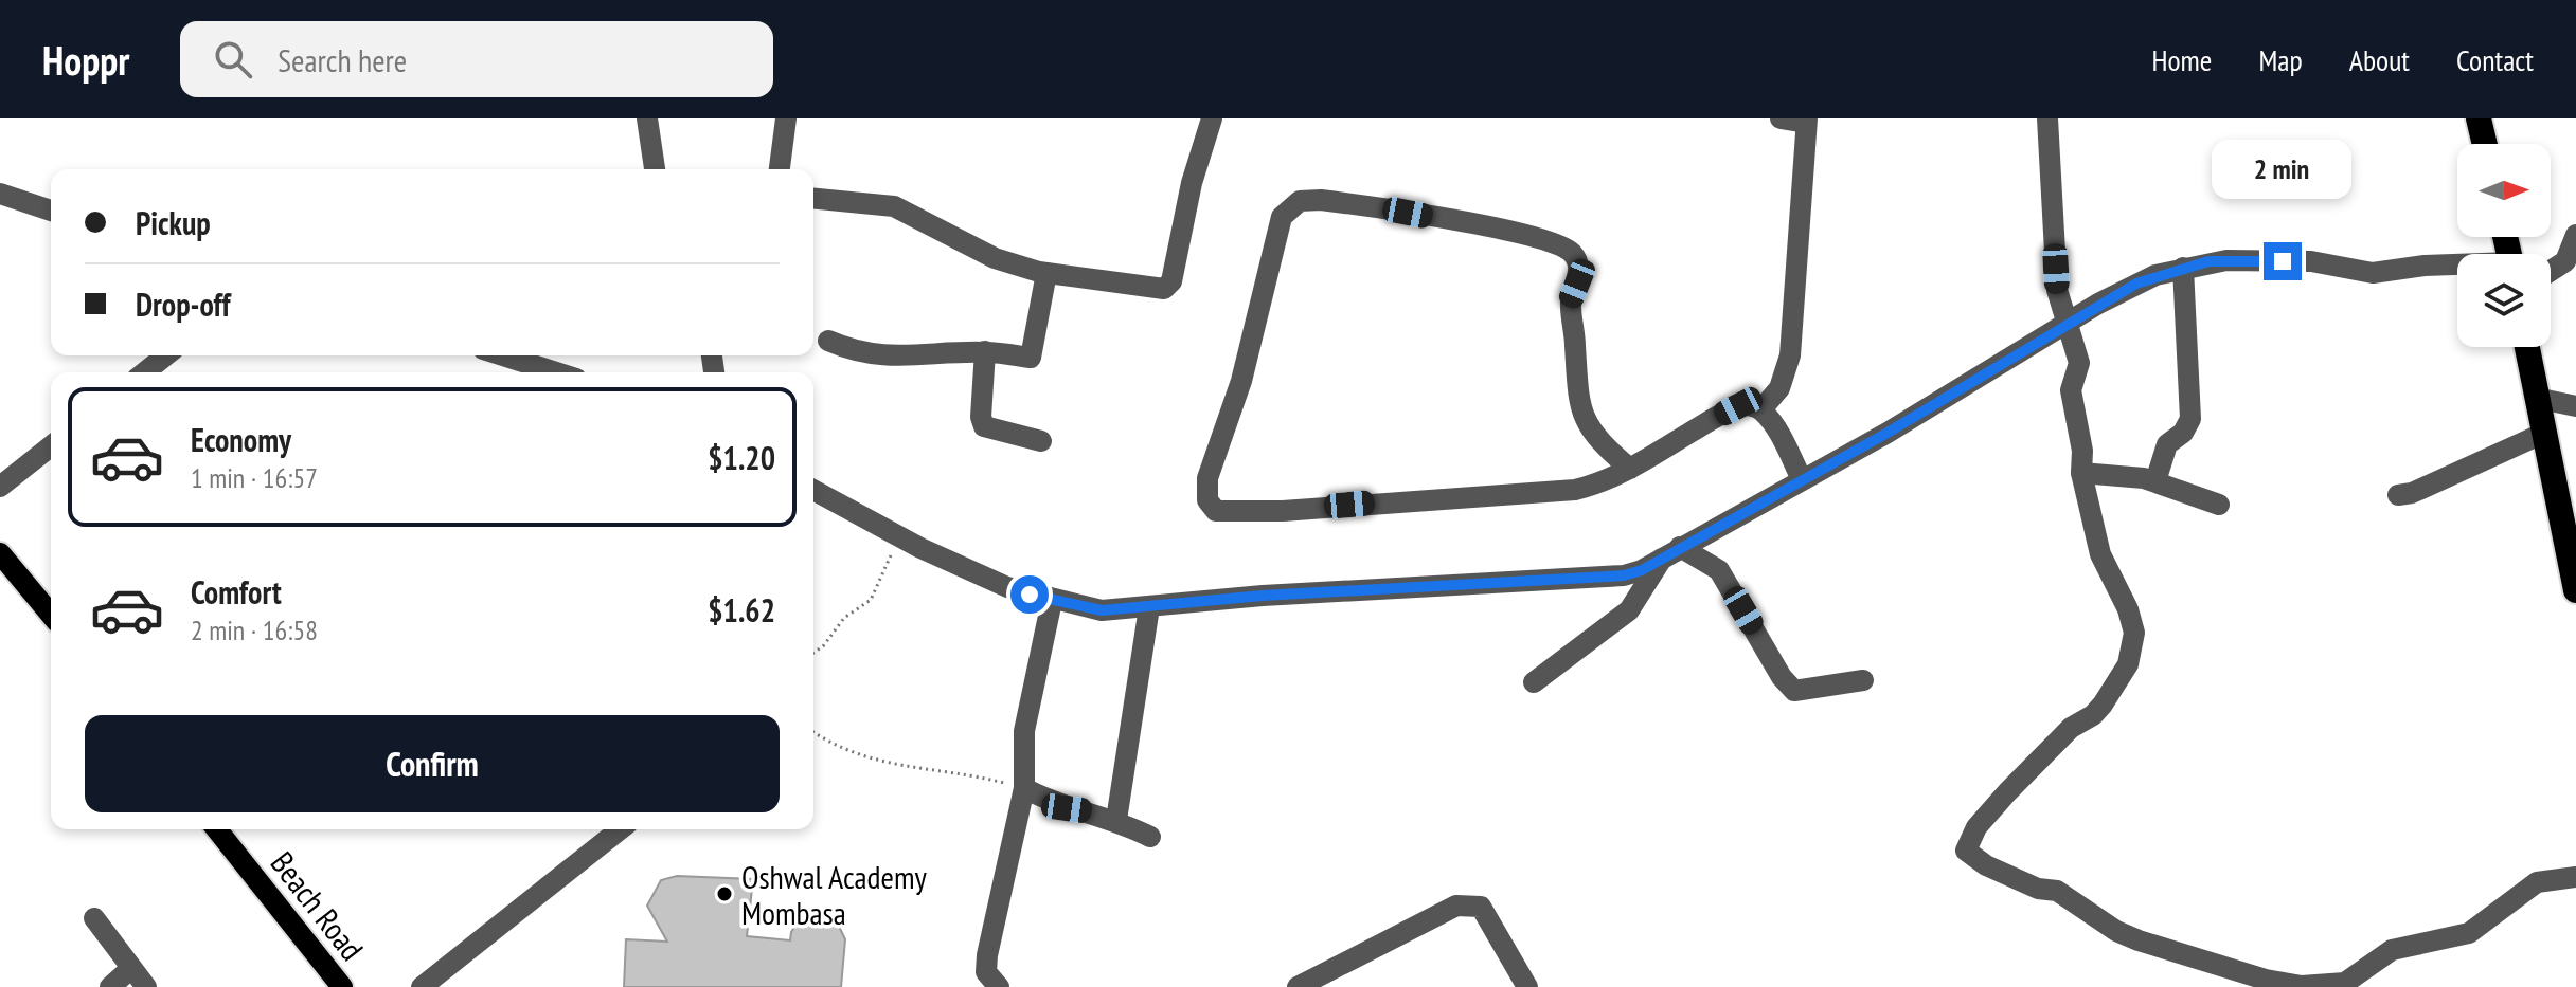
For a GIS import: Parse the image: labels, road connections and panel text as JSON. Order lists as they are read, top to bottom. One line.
{"streets":{"main road":["Beach Road"]},"places":["Oshwal Academy Mombasa"],"north":"right","page":{"header":"Hoppr","search":"Search here","nav":["Home","Map","About","Contact"],"bubble":"2 min","banner":["Pickup","Drop-off"],"list":[{"name":"Economy","note":"1 min · 16:57","value":"$1.20"},{"name":"Comfort","note":"2 min · 16:58","value":"$1.62"}],"buttons":"Confirm"}}
